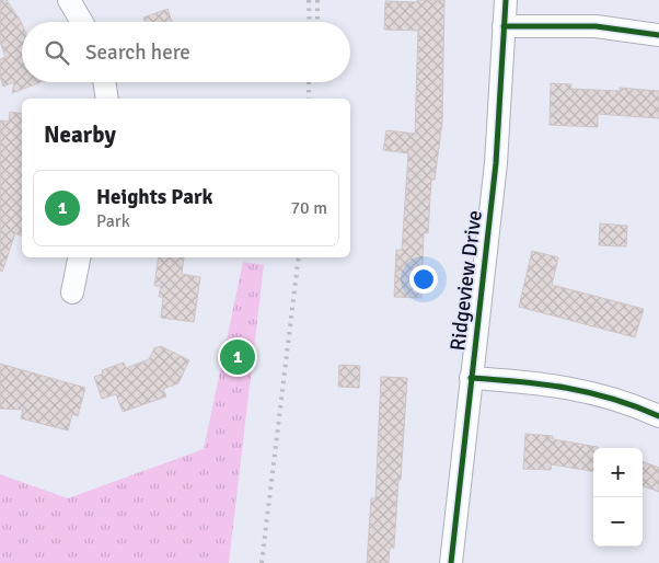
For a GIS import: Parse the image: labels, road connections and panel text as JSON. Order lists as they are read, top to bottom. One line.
{"streets":{"street":["Ridgeview Drive"]},"page":{"search":"Search here","heading":"Nearby","list":[{"mark":"1","name":"Heights Park","note":"Park","value":"70 m"}],"pins":"1","map_buttons":["+","−"]}}
